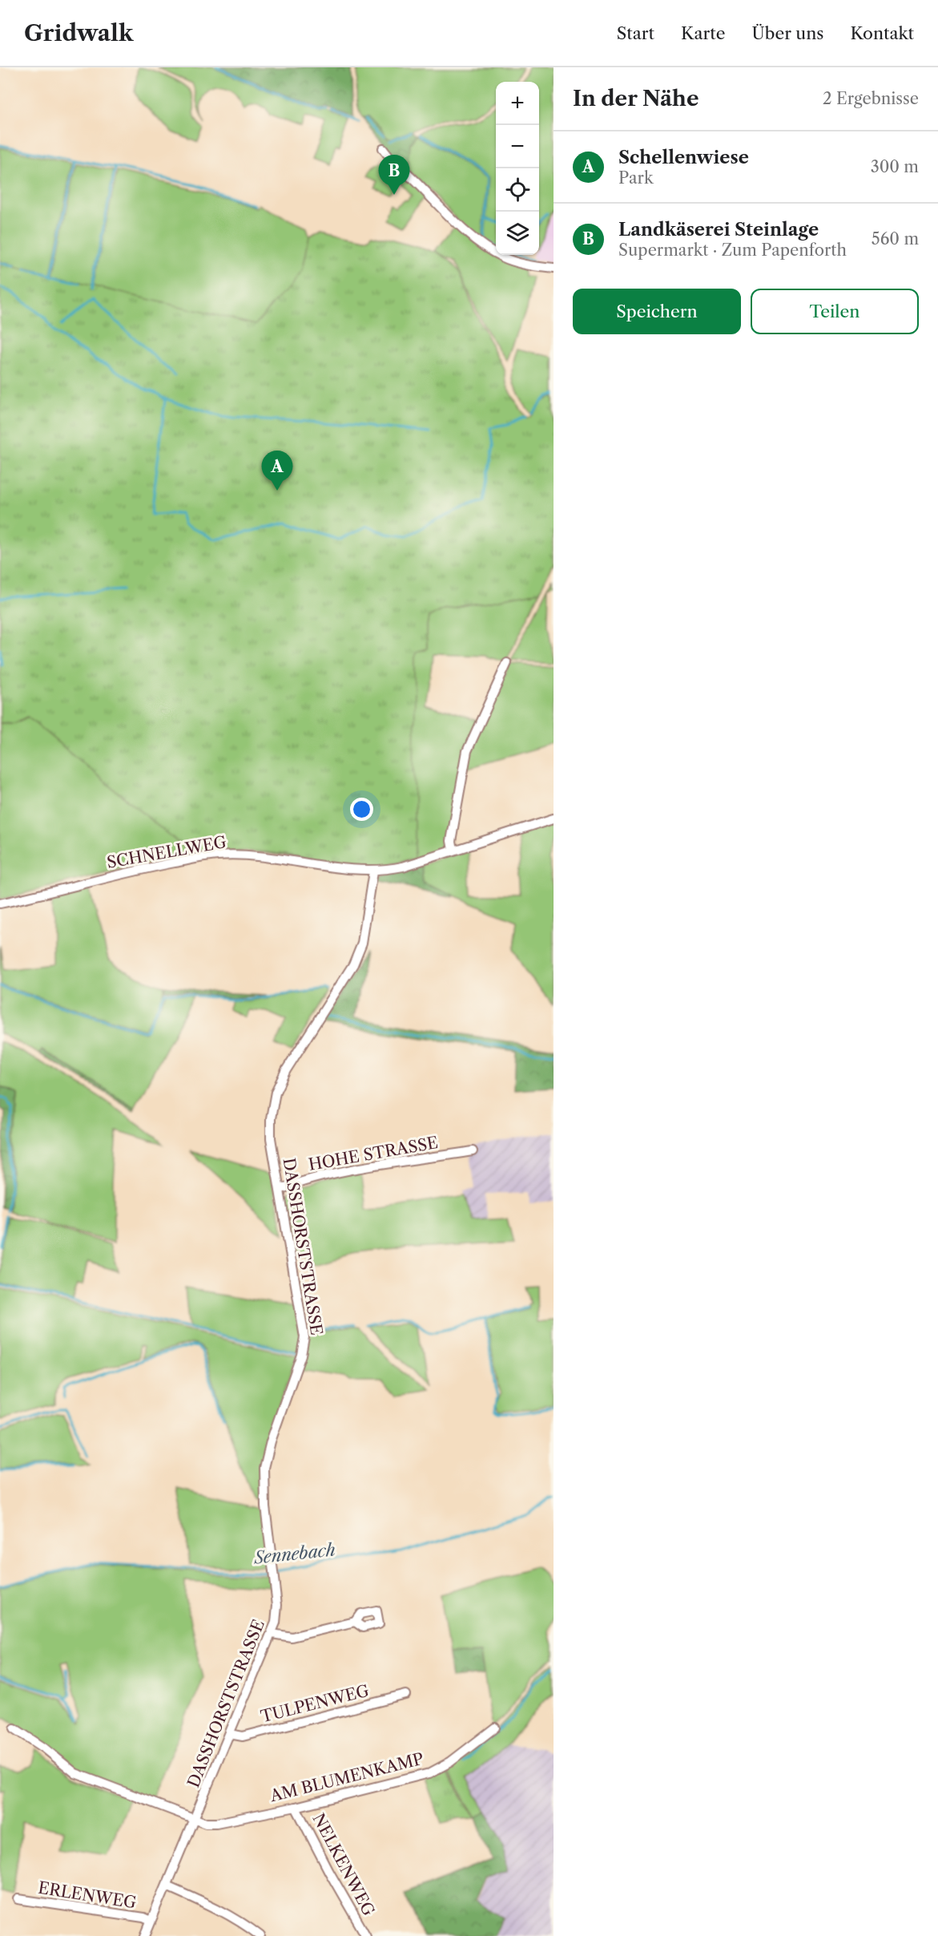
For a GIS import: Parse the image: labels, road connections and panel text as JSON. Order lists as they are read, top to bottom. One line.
{"streets":{"street":["SCHNELLWEG","HOHE STRASSE","DASSHORSTSTRASSE","TULPENWEG","AM BLUMENKAMP","NELKENWEG","ERLENWEG"]},"crossings":[["SCHNELLWEG","DASSHORSTSTRASSE"],["HOHE STRASSE","DASSHORSTSTRASSE"],["DASSHORSTSTRASSE","TULPENWEG"],["DASSHORSTSTRASSE","AM BLUMENKAMP"],["DASSHORSTSTRASSE","ERLENWEG"],["AM BLUMENKAMP","NELKENWEG"]],"water":["Sennebach"],"page":{"header":"Gridwalk","nav":["Start","Karte","Über uns","Kontakt"],"heading":["In der Nähe","2 Ergebnisse"],"map_buttons":["+","−"],"list":[{"mark":"A","name":"Schellenwiese","note":"Park","value":"300 m"},{"mark":"B","name":"Landkäserei Steinlage","note":"Supermarkt · Zum Papenforth","value":"560 m"}],"pins":["B","A"],"buttons":["Speichern","Teilen"]}}
